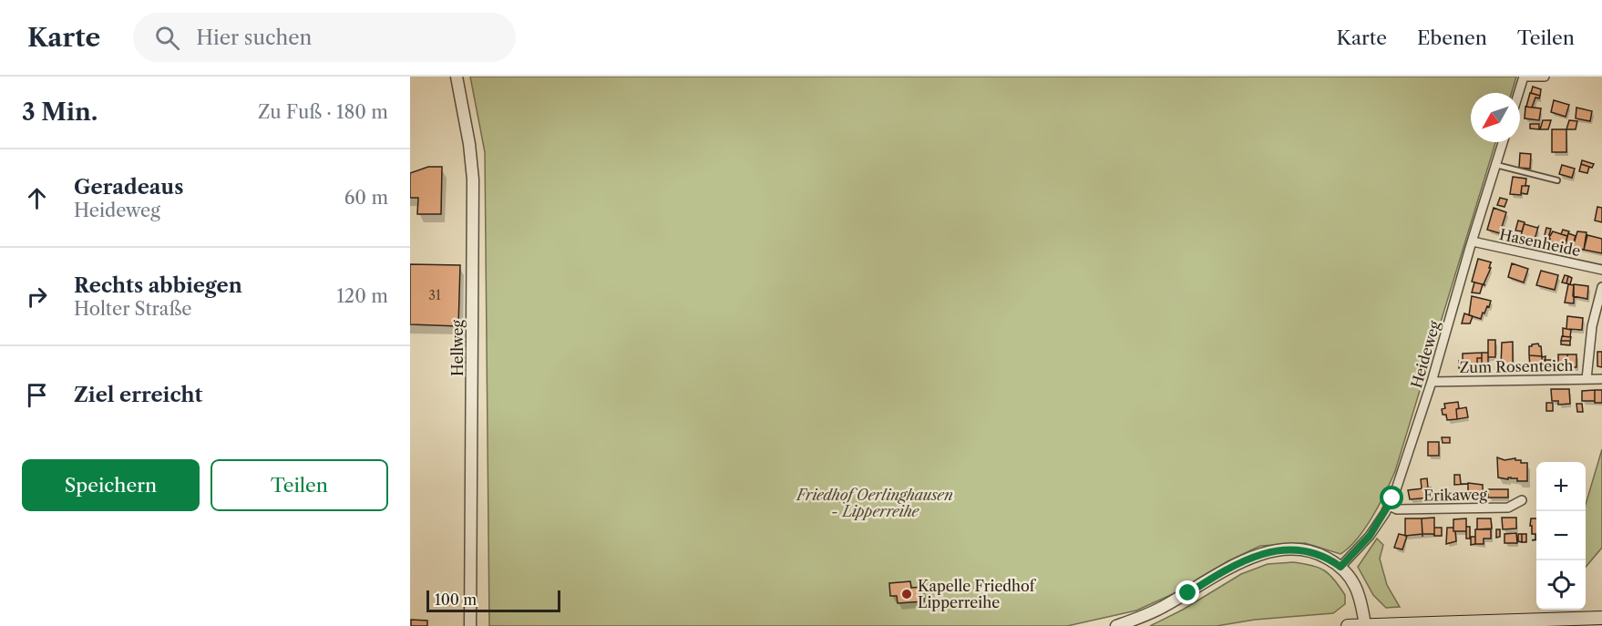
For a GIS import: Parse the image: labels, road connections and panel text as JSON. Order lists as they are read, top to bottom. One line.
{"streets":{"street":["Hasenheide","Hellweg","Heideweg","Zum Rosenteich","Erikaweg"]},"crossings":[["Hasenheide","Heideweg"],["Heideweg","Zum Rosenteich"],["Heideweg","Erikaweg"]],"parks":["Friedhof Oerlinghausen - Lipperreihe"],"places":["Kapelle Friedhof Lipperreihe"],"house_numbers":["31"],"scale_bar":"100 m","north":"bottom left","page":{"header":"Karte","search":"Hier suchen","nav":["Karte","Ebenen","Teilen"],"heading":["3 Min.","Zu Fuß · 180 m"],"list":[["Geradeaus","Heideweg","60 m"],["Rechts abbiegen","Holter Straße","120 m"],"Ziel erreicht"],"buttons":["Speichern","Teilen"],"map_buttons":["+","−"],"scale":"100 m"}}
